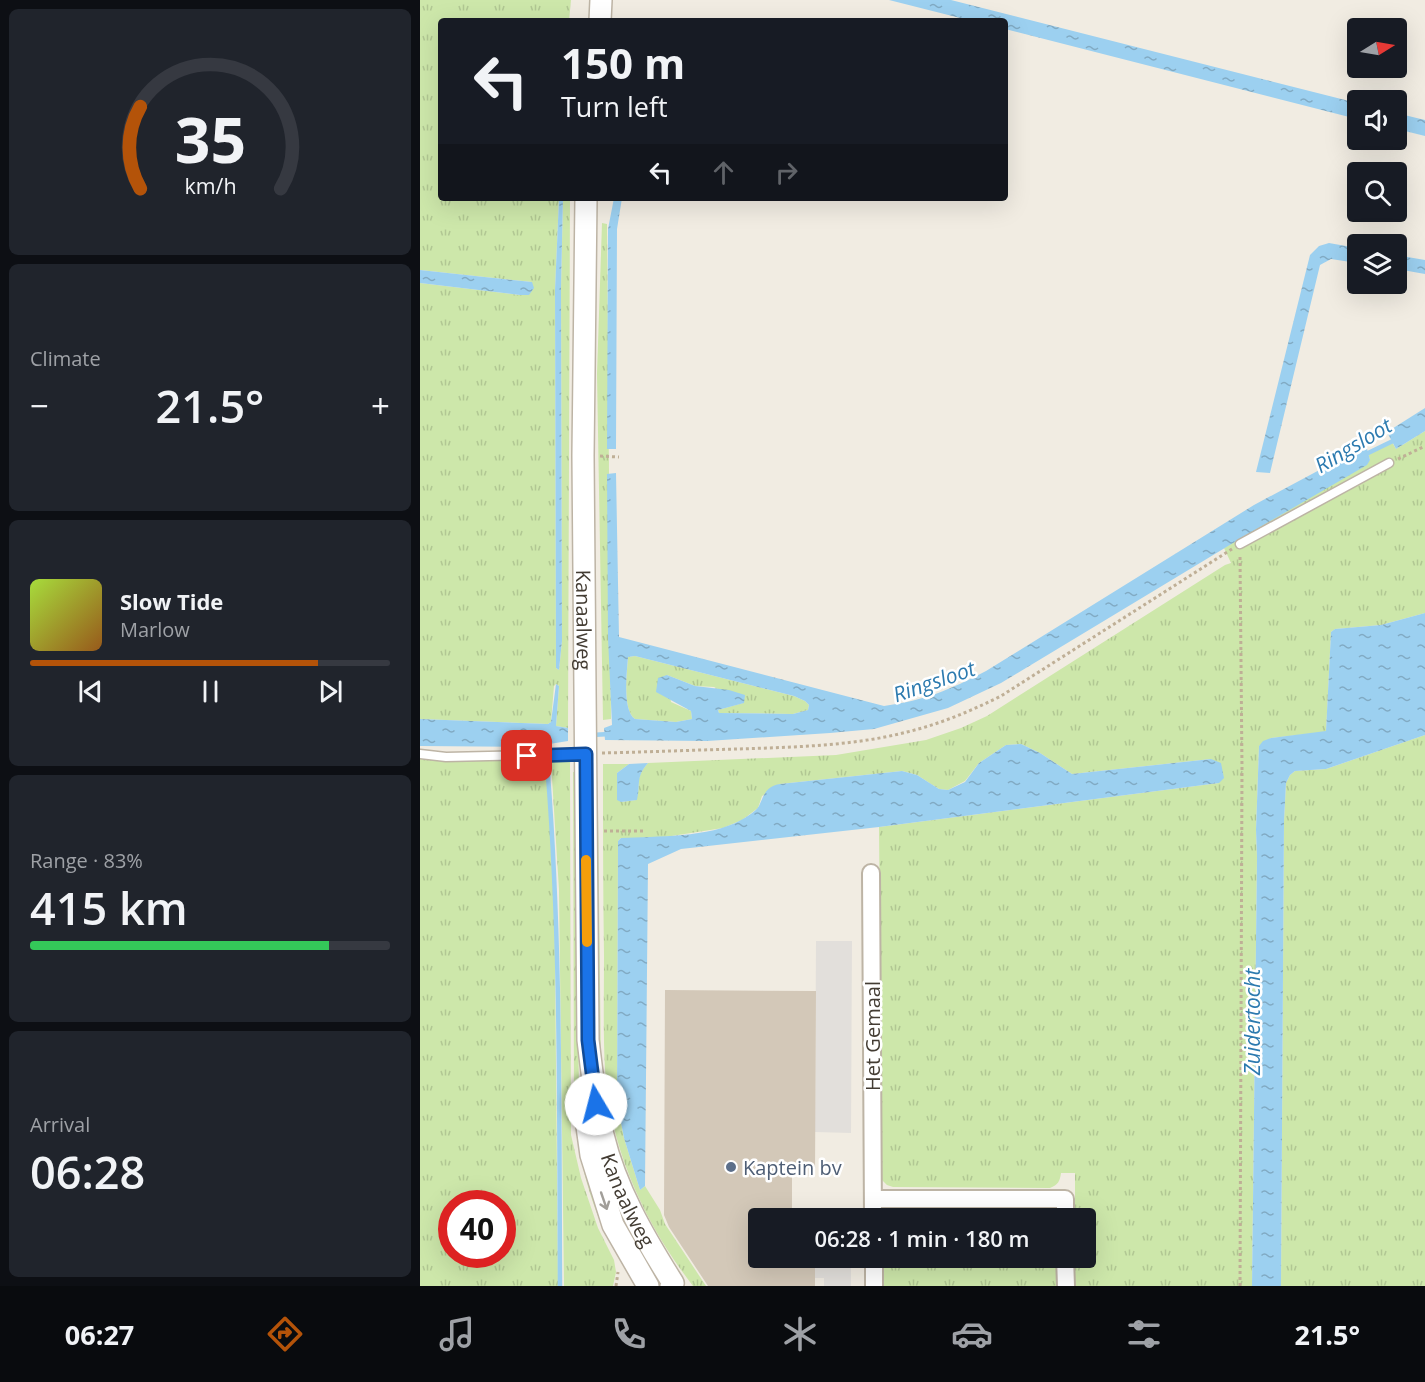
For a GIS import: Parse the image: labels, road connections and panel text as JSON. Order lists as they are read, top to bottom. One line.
{"streets":{"street":["Kanaalweg","Het Gemaal"]},"water":["Ringsloot","Zuidertocht"],"places":["Kaptein bv"],"north":"right","page":{"turn":["150 m","Turn left"],"tile":["Climate",["Range · 83%","415 km"],["Arrival","06:28"]],"heat":["−","21.5°","+"],"song":["Slow Tide","Marlow"],"limit":"40","trip":"06:28 · 1 min · 180 m","tabs":["06:27","21.5°"],"gauge":["35","km/h"]}}
